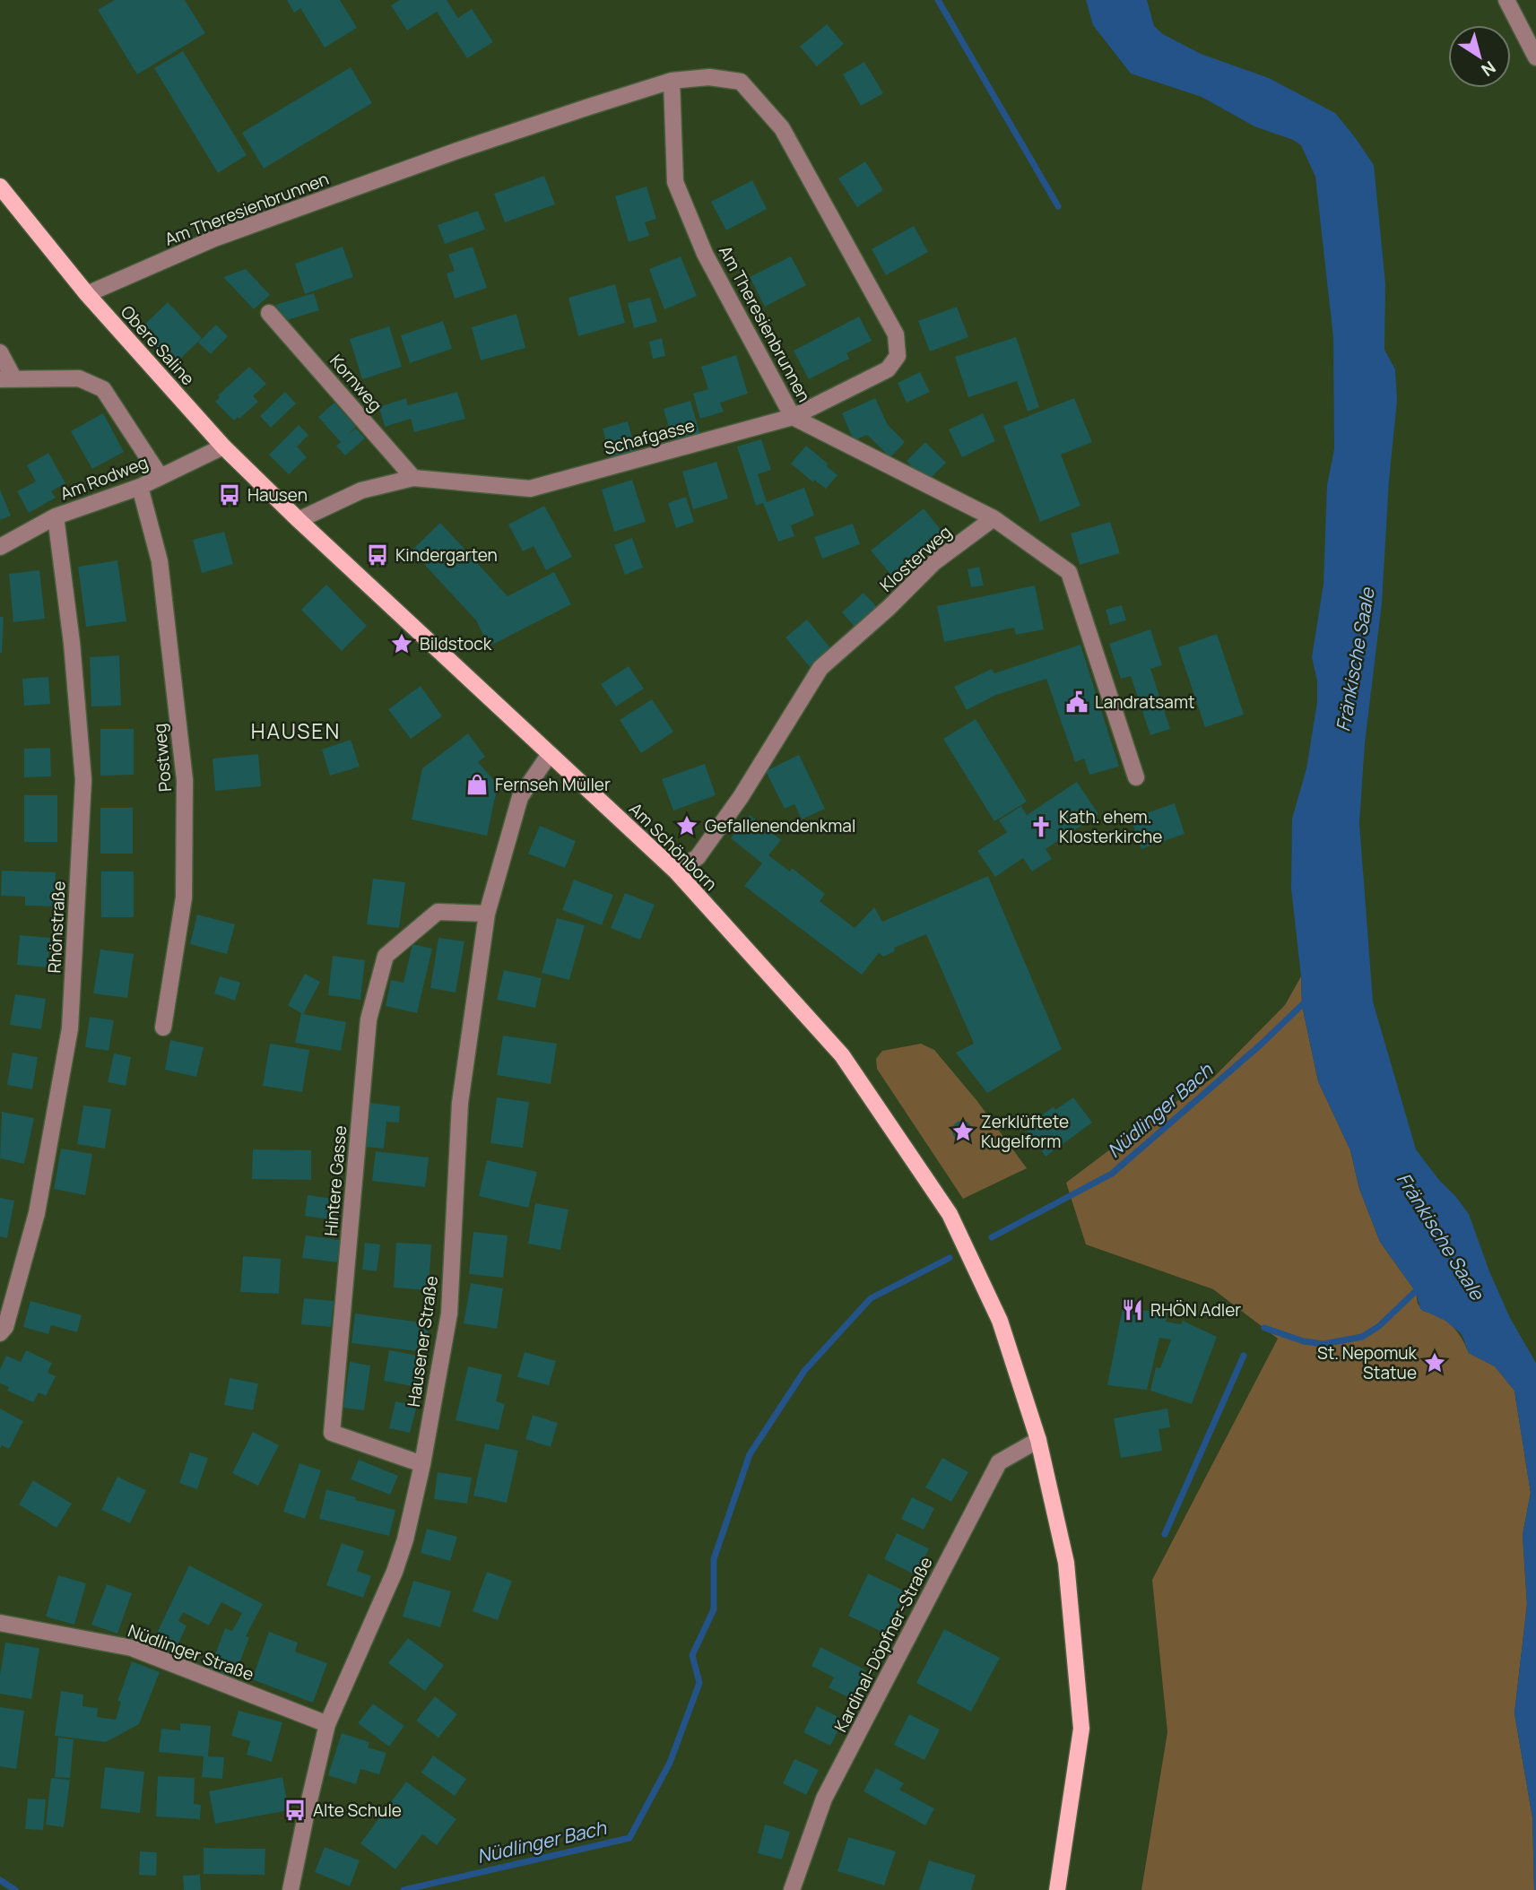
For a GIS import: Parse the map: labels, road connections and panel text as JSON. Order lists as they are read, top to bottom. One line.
{"streets":{"main road":["Obere Saline","Am Schönborn"],"street":["Am Theresienbrunnen","Kornweg","Schafgasse","Am Rodweg","Klosterweg","Postweg","Rhönstraße","Hintere Gasse","Hausener Straße","Kardinal-Döpfner-Straße","Nüdlinger Straße"]},"crossings":[["Am Theresienbrunnen","Obere Saline"],["Am Theresienbrunnen","Schafgasse"],["Obere Saline","Schafgasse"],["Obere Saline","Am Rodweg"],["Obere Saline","Am Schönborn"],["Kornweg","Schafgasse"],["Schafgasse","Am Schönborn"],["Am Rodweg","Postweg"],["Am Rodweg","Rhönstraße"],["Klosterweg","Am Schönborn"],["Am Schönborn","Hausener Straße"],["Am Schönborn","Kardinal-Döpfner-Straße"],["Hintere Gasse","Hausener Straße"],["Hausener Straße","Nüdlinger Straße"]],"districts":["HAUSEN"],"water":["Fränkische Saale","Nüdlinger Bach"],"places":{"bus stop":["Hausen","Kindergarten","Alte Schule"],"place":["Bildstock","Gefallenendenkmal","Zerklüftete Kugelform","St. Nepomuk Statue"],"public building":["Landratsamt"],"shop":["Fernseh Müller"],"church":["Kath. ehem. Klosterkirche"],"restaurant":["RHÖN Adler"]},"north":"bottom right"}
